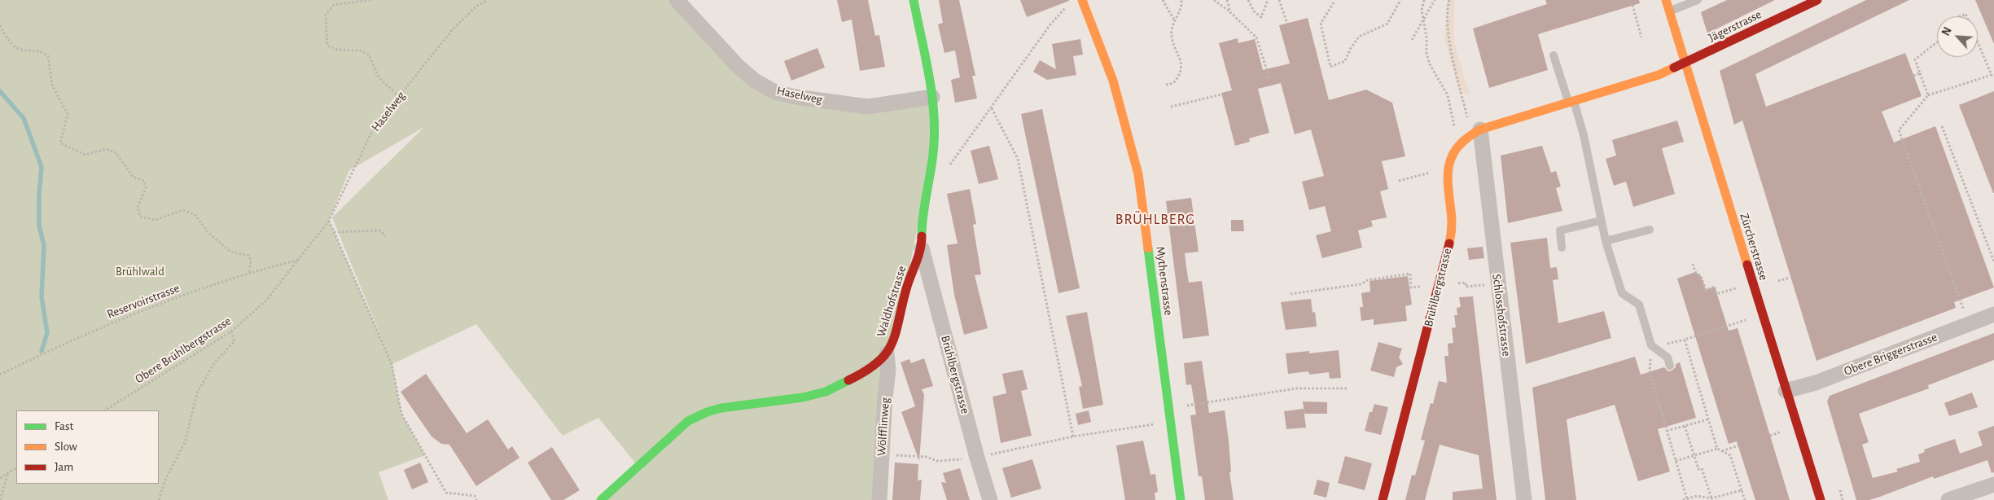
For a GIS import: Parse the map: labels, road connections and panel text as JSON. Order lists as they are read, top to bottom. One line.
{"streets":{"street":["Jägerstrasse","Haselweg","Zürcherstrasse","Mythenstrasse","Brühlbergstrasse","Waldhofstrasse","Schlosshofstrasse","Obere Briggerstrasse","Wölfflinweg"],"path":["Reservoirstrasse","Obere Brühlbergstrasse"]},"crossings":[["Jägerstrasse","Zürcherstrasse"],["Jägerstrasse","Brühlbergstrasse"],["Haselweg","Reservoirstrasse"],["Haselweg","Waldhofstrasse"],["Haselweg","Obere Brühlbergstrasse"],["Zürcherstrasse","Brühlbergstrasse"],["Zürcherstrasse","Obere Briggerstrasse"],["Brühlbergstrasse","Waldhofstrasse"],["Brühlbergstrasse","Schlosshofstrasse"],["Reservoirstrasse","Obere Brühlbergstrasse"],["Waldhofstrasse","Wölfflinweg"]],"districts":["BRÜHLBERG"],"parks":["Brühlwald"],"legend":["Fast","Slow","Jam"],"north":"top left"}
